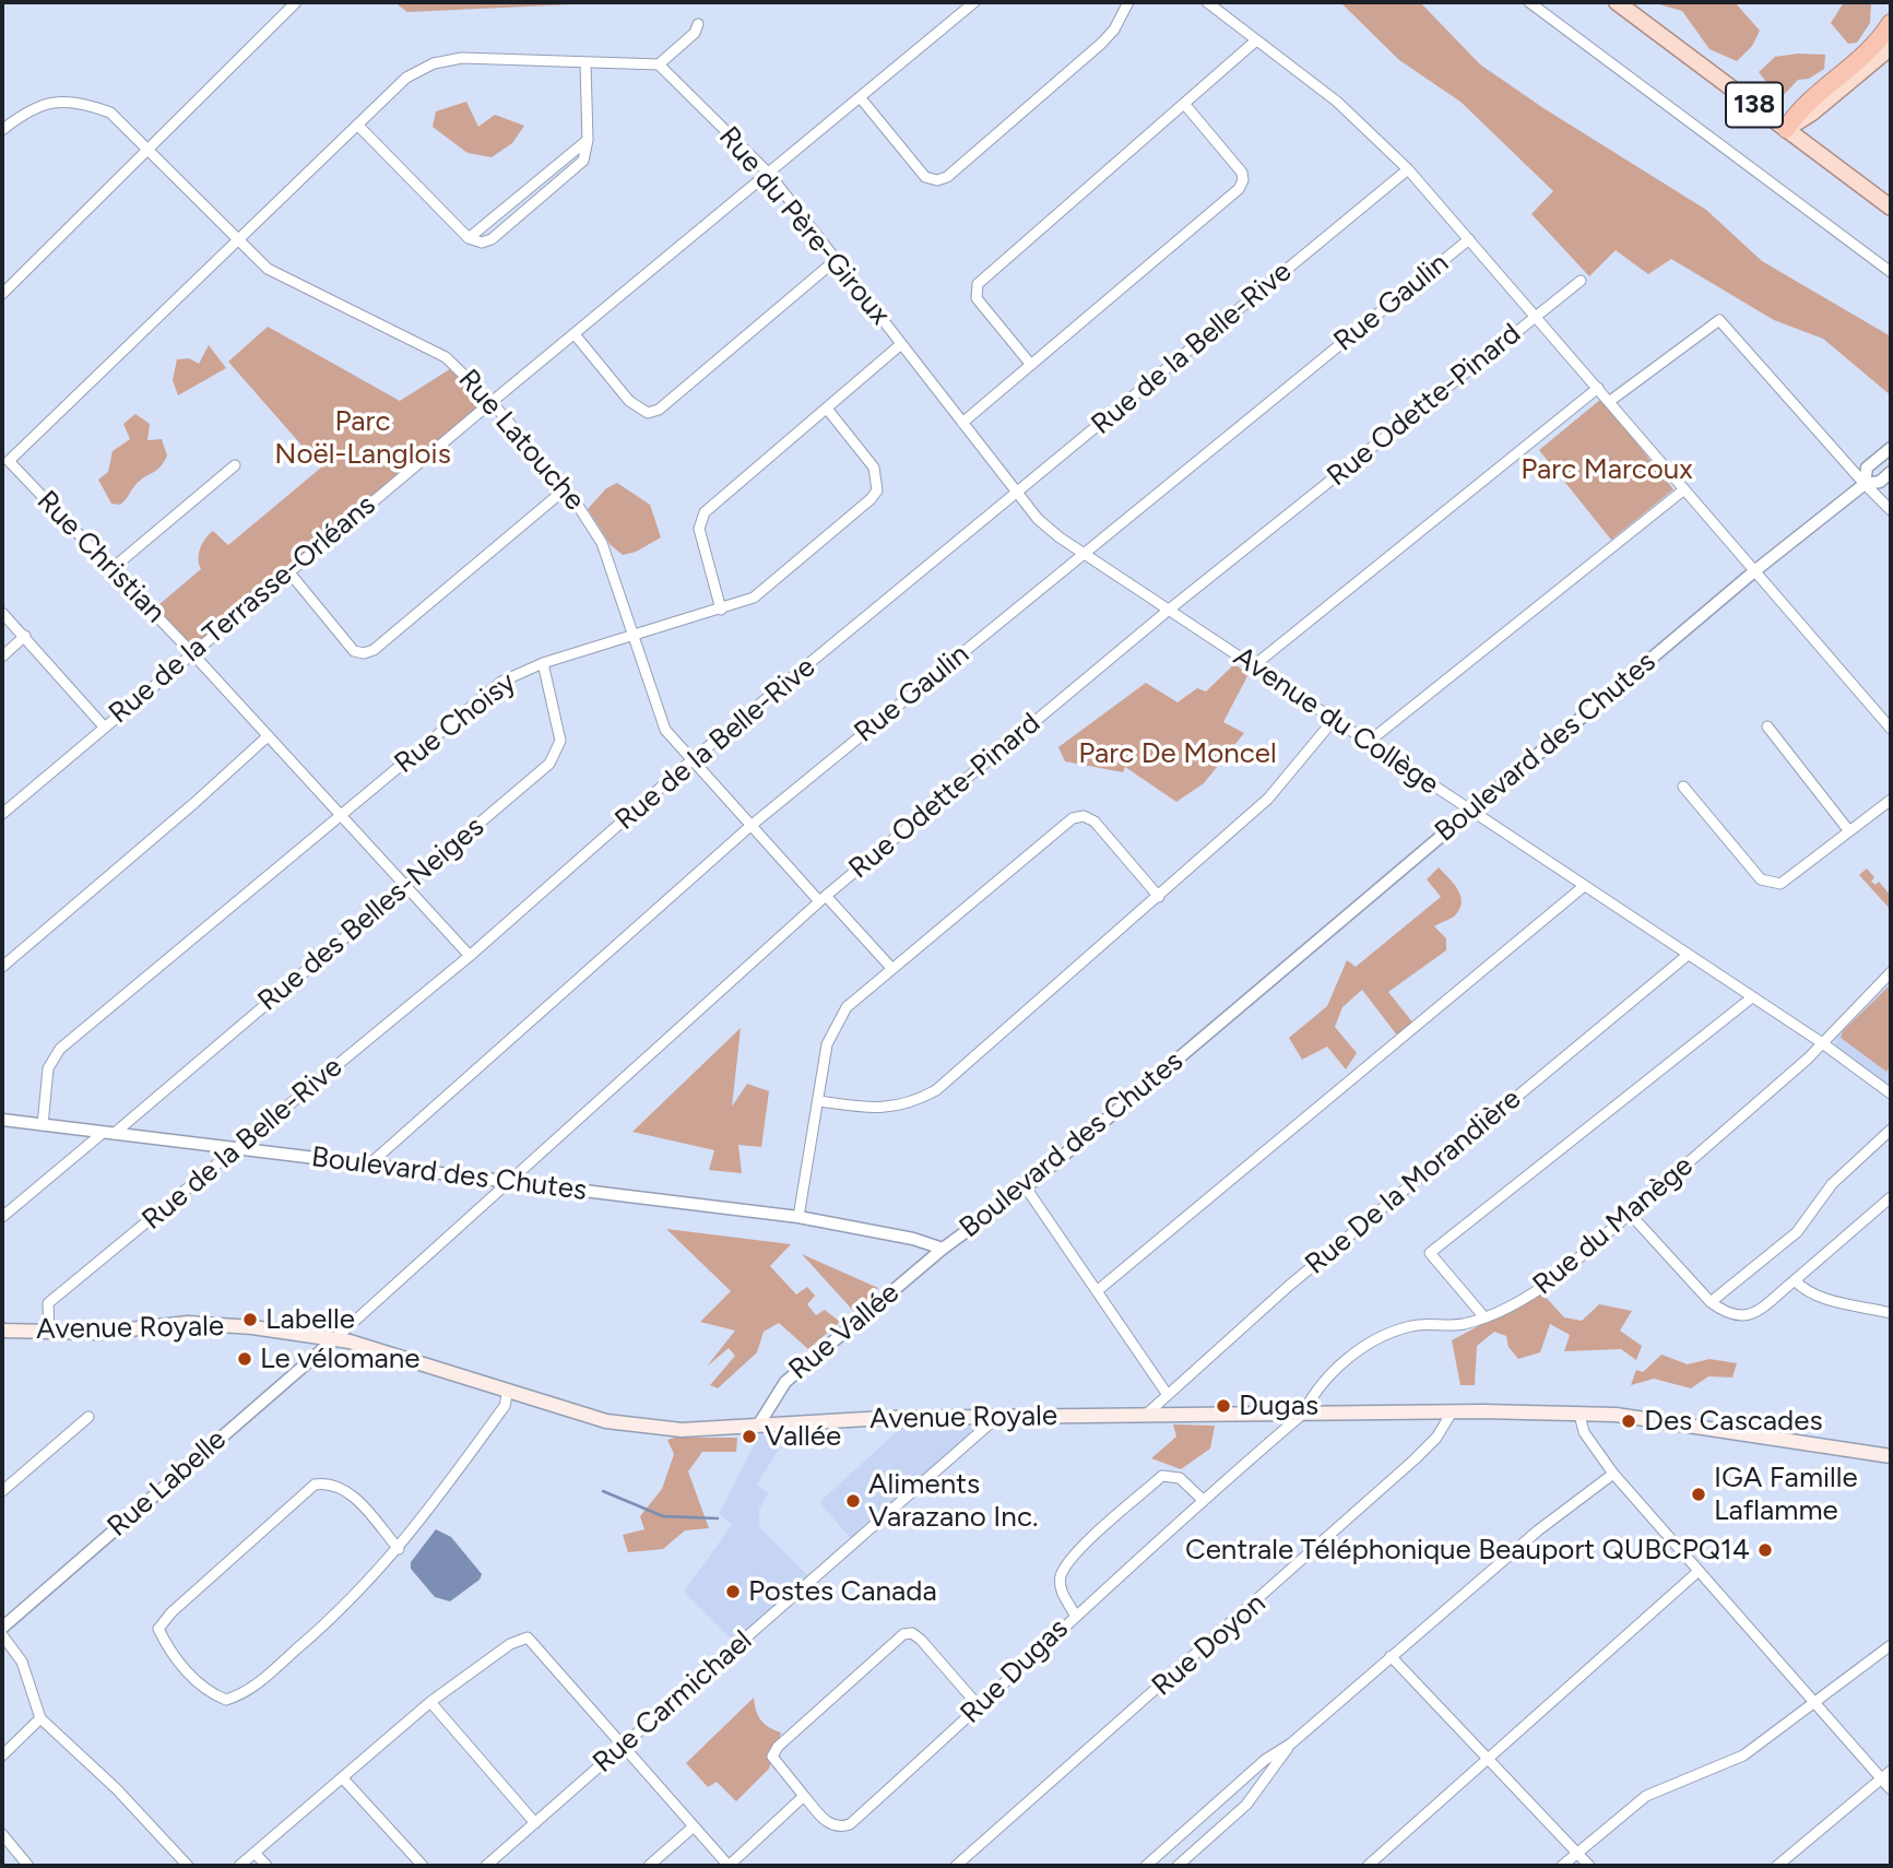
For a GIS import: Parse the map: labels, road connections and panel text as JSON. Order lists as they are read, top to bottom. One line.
{"streets":{"main road":["138","Avenue Royale"],"street":["Rue du Père-Giroux","Rue Gaulin","Rue de la Belle-Rive","Rue Odette-Pinard","Rue Latouche","Rue Christian","Rue de la Terrasse-Orléans","Avenue du Collège","Rue Choisy","Boulevard des Chutes","Rue des Belles-Neiges","Rue De la Morandière","Rue du Manège","Rue Vallée","Rue Labelle","Rue Doyon","Rue Dugas","Rue Carmichael"]},"crossings":[["Rue du Père-Giroux","Rue de la Belle-Rive"],["Rue du Père-Giroux","Rue de la Terrasse-Orléans"],["Rue du Père-Giroux","Avenue du Collège"],["Rue Gaulin","Rue Latouche"],["Rue Gaulin","Avenue du Collège"],["Rue Gaulin","Boulevard des Chutes"],["Rue de la Belle-Rive","Rue Latouche"],["Rue de la Belle-Rive","Rue Christian"],["Rue de la Belle-Rive","Avenue du Collège"],["Rue de la Belle-Rive","Boulevard des Chutes"],["Rue de la Belle-Rive","Avenue Royale"],["Rue Odette-Pinard","Rue Latouche"],["Rue Odette-Pinard","Avenue du Collège"],["Rue Odette-Pinard","Boulevard des Chutes"],["Rue Odette-Pinard","Avenue Royale"],["Rue Odette-Pinard","Rue Labelle"],["Rue Latouche","Rue Christian"],["Rue Latouche","Rue de la Terrasse-Orléans"],["Rue Latouche","Rue Choisy"],["Rue Christian","Rue de la Terrasse-Orléans"],["Rue Christian","Rue Choisy"],["Rue Christian","Rue des Belles-Neiges"],["Avenue du Collège","Boulevard des Chutes"],["Avenue du Collège","Rue De la Morandière"],["Avenue du Collège","Rue du Manège"],["Rue Choisy","Boulevard des Chutes"],["Rue Choisy","Rue des Belles-Neiges"],["Boulevard des Chutes","Rue des Belles-Neiges"],["Boulevard des Chutes","Rue Vallée"],["Rue De la Morandière","Avenue Royale"],["Rue du Manège","Avenue Royale"],["Rue du Manège","Rue Dugas"],["Avenue Royale","Rue Vallée"],["Avenue Royale","Rue Labelle"],["Avenue Royale","Rue Doyon"],["Avenue Royale","Rue Dugas"],["Avenue Royale","Rue Carmichael"]],"parks":["Parc Noël-Langlois","Parc Marcoux","Parc De Moncel"],"places":["Labelle","Le vélomane","Dugas","Des Cascades","Vallée","IGA Famille Laflamme","Aliments Varazano Inc.","Centrale Téléphonique Beauport QUBCPQ14","Postes Canada"]}
